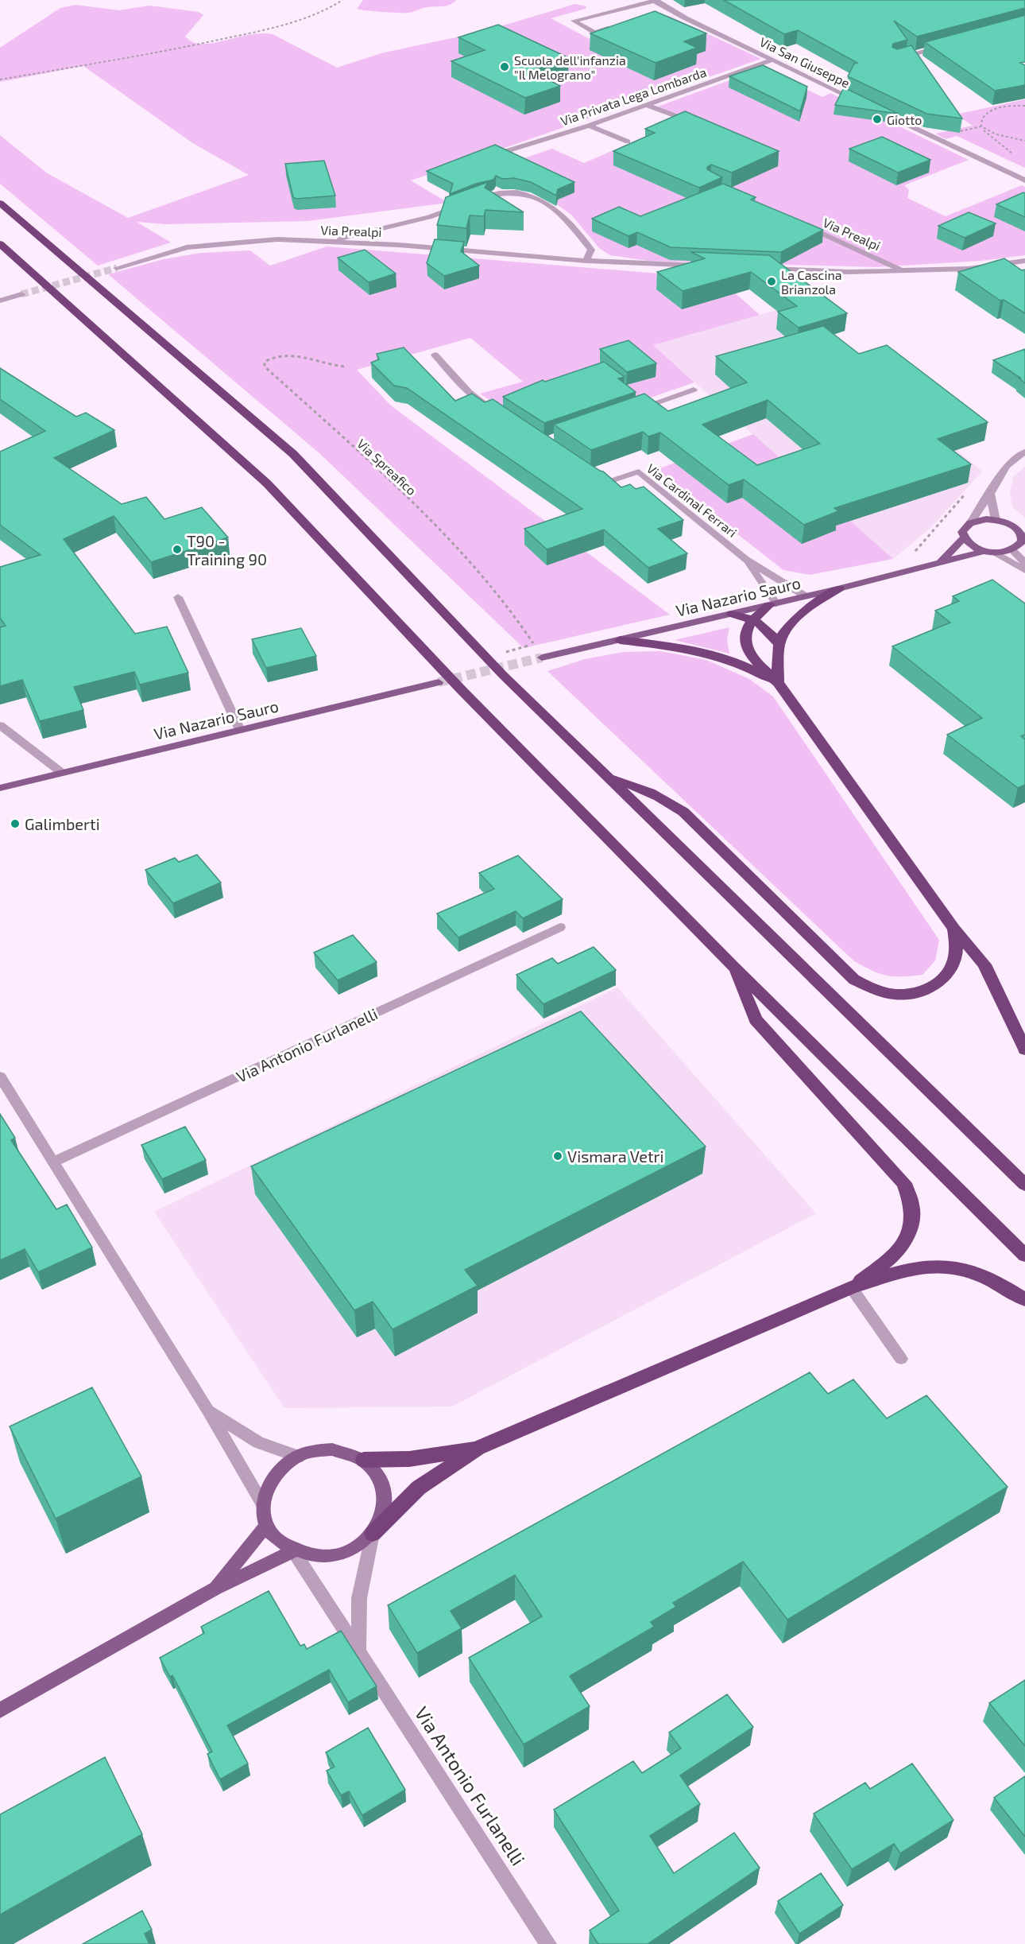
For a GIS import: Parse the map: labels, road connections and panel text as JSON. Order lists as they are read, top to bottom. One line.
{"streets":{"main road":["Via Nazario Sauro"],"street":["Via San Giuseppe","Via Privata Lega Lombarda","Via Prealpi","Via Cardinal Ferrari","Via Antonio Furlanelli"],"path":["Via Spreafico"]},"crossings":[["Via San Giuseppe","Via Privata Lega Lombarda"],["Via Cardinal Ferrari","Via Nazario Sauro"]],"places":["Scuola dell'infanzia \"Il Melograno\"","Giotto","La Cascina Brianzola","T90 - Training 90","Galimberti","Vismara Vetri"]}
